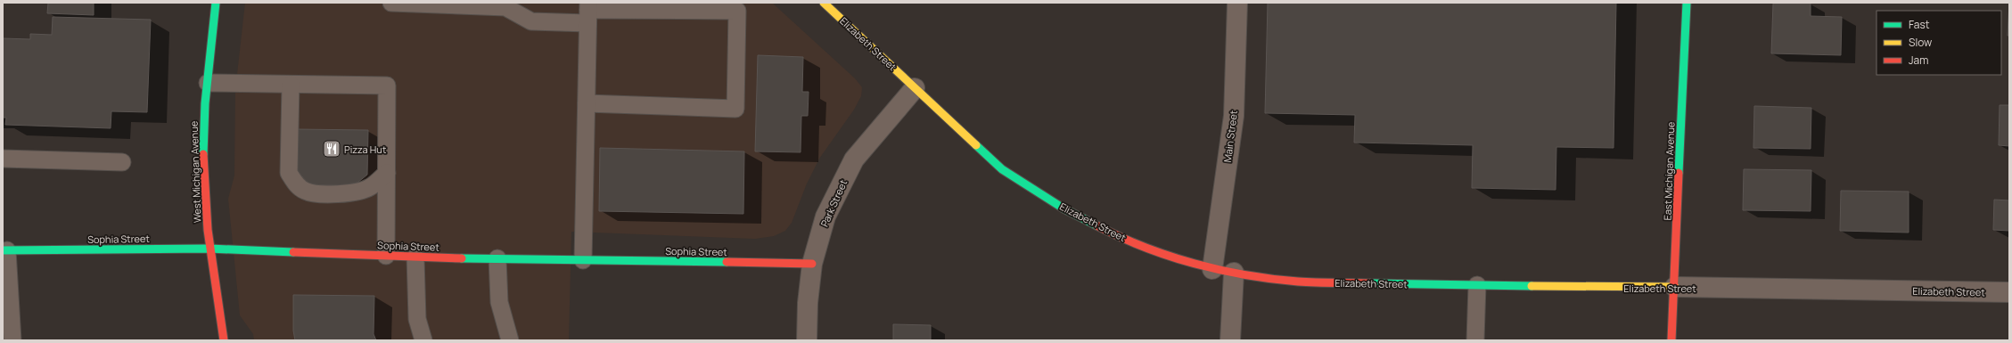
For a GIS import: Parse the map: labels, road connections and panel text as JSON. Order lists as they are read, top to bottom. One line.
{"streets":{"street":["Elizabeth Street","Main Street","East Michigan Avenue","West Michigan Avenue","Park Street","Sophia Street"]},"crossings":[["Elizabeth Street","Main Street"],["Elizabeth Street","East Michigan Avenue"],["Elizabeth Street","Park Street"],["West Michigan Avenue","Sophia Street"],["Park Street","Sophia Street"]],"places":{"restaurant":["Pizza Hut"]},"legend":["Fast","Slow","Jam"]}
